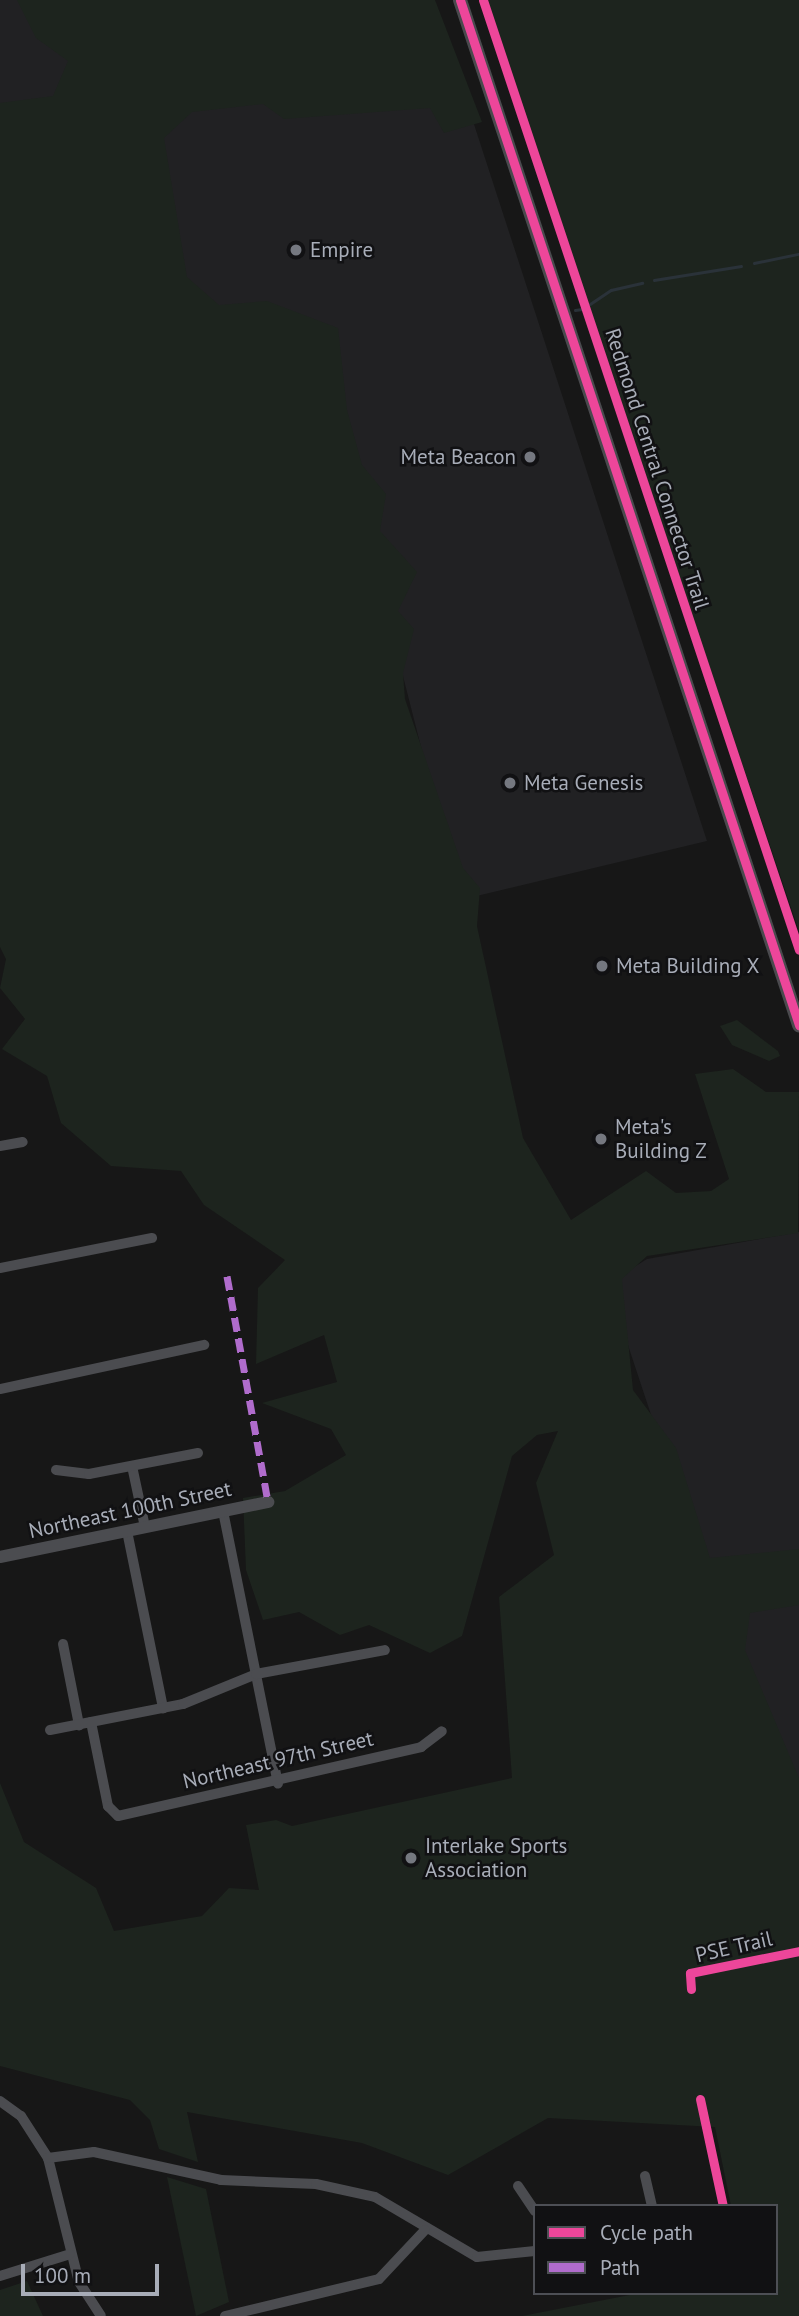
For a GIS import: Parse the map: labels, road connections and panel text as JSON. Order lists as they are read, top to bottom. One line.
{"streets":{"street":["Northeast 100th Street","Northeast 97th Street"],"cycle path":["Redmond Central Connector Trail","PSE Trail"]},"places":["Empire","Meta Beacon","Meta Genesis","Meta Building X","Meta's Building Z","Interlake Sports Association"],"legend":["Cycle path","Path"],"scale_bar":"100 m"}
